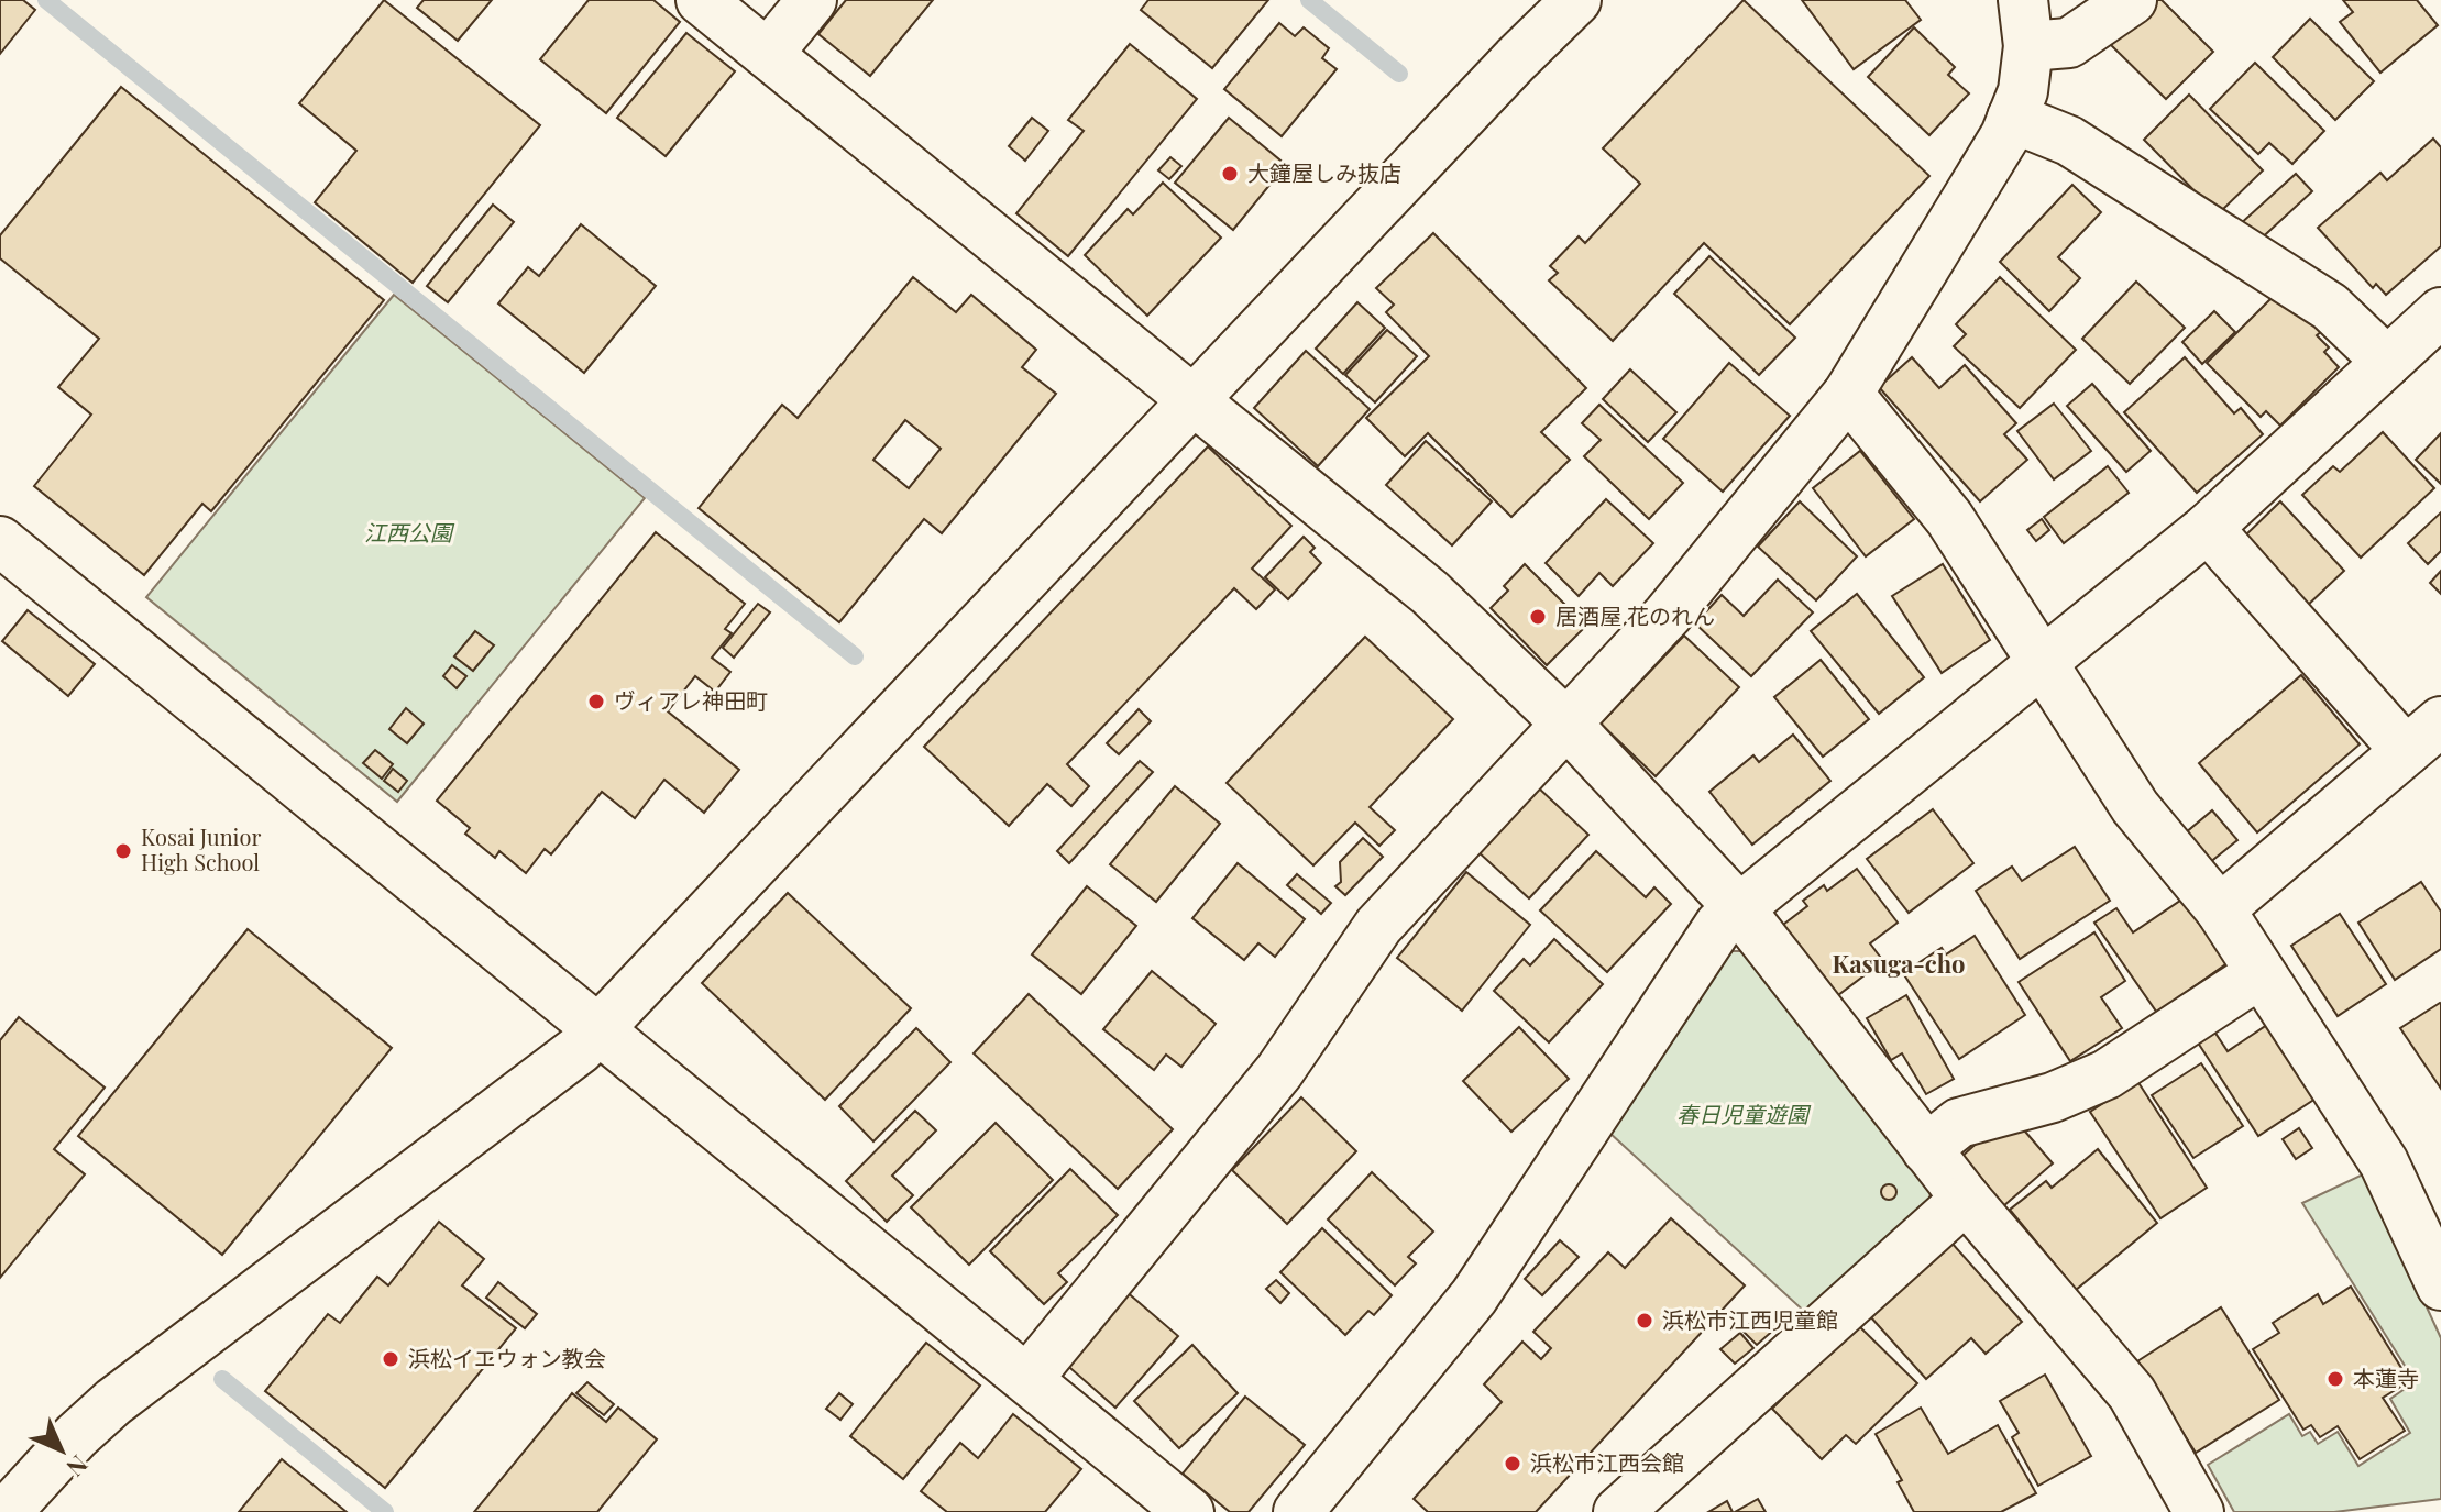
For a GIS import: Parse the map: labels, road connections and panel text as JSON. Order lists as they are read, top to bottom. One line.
{"districts":["Kasuga-cho"],"parks":["江西公園","春日児童遊園"],"places":["大鐘屋しみ抜店","居酒屋 花のれん","ヴィアレ神田町","Kosai Junior High School","浜松市江西児童館","浜松イエウォン教会","本蓮寺","浜松市江西会館"],"north":"bottom right"}
